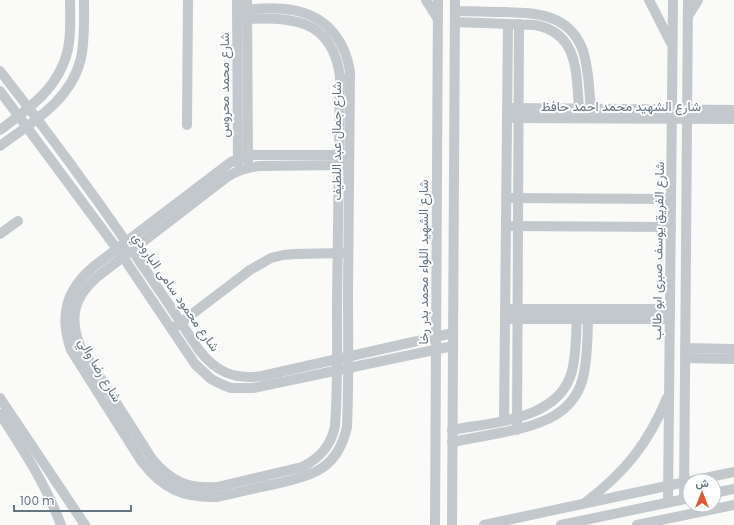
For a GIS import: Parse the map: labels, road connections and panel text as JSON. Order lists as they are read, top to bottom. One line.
{"streets":{"street":["شارع محمد محروس","شارع الشهيد محمد احمد حافظ","شارع جمال عبد اللطيف","شارع الفريق يوسف صبرى ابو طالب","شارع الشهيد اللواء محمد بدر رخا","شارع محمود سامى البارودي","شارع رضا والي"]},"crossings":[["شارع محمد محروس","شارع جمال عبد اللطيف"],["شارع محمد محروس","شارع رضا والي"],["شارع الشهيد محمد احمد حافظ","شارع الفريق يوسف صبرى ابو طالب"],["شارع جمال عبد اللطيف","شارع محمود سامى البارودي"],["شارع جمال عبد اللطيف","شارع رضا والي"],["شارع الشهيد اللواء محمد بدر رخا","شارع محمود سامى البارودي"],["شارع محمود سامى البارودي","شارع رضا والي"]],"scale_bar":"100 m","north":"top"}
